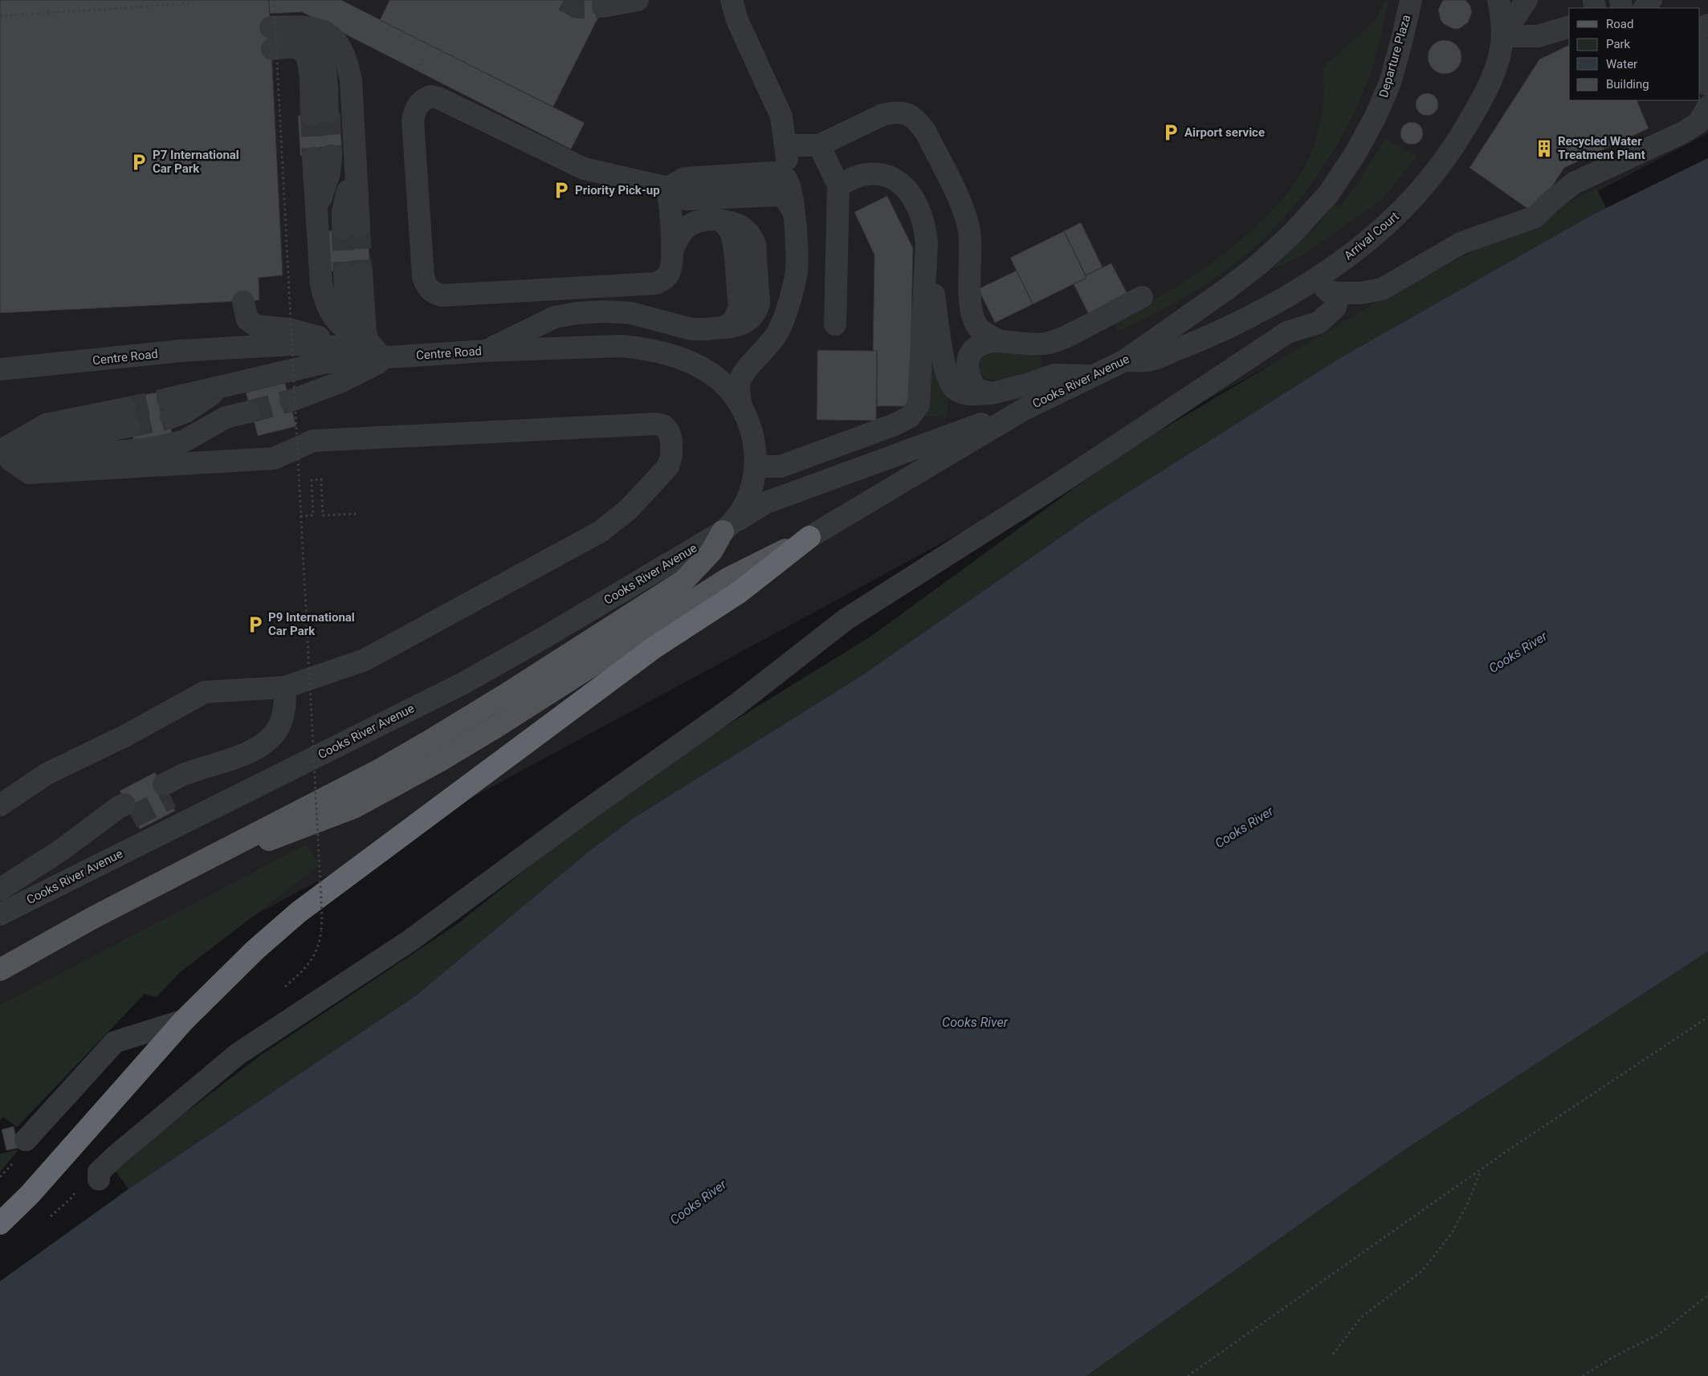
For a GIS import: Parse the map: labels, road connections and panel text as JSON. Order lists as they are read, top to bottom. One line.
{"streets":{"street":["Departure Plaza","Arrival Court","Centre Road","Cooks River Avenue"]},"crossings":[["Departure Plaza","Cooks River Avenue"],["Arrival Court","Cooks River Avenue"],["Centre Road","Cooks River Avenue"]],"water":["Cooks River"],"places":{"parking":["Airport service","P7 International Car Park","Priority Pick-up","P9 International Car Park"],"building":["Recycled Water Treatment Plant"]},"legend":["Road","Park","Water","Building"]}
